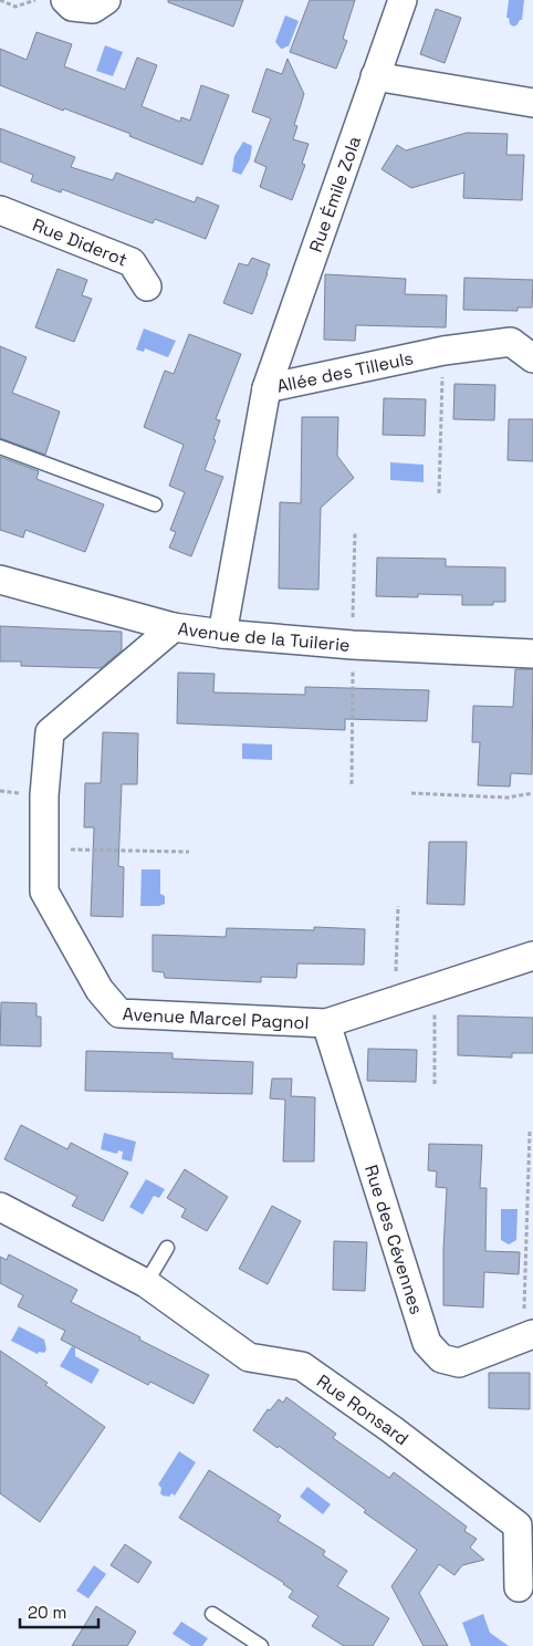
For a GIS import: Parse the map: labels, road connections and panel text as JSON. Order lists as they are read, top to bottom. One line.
{"streets":{"street":["Rue Émile Zola","Rue Diderot","Allée des Tilleuls","Avenue de la Tuilerie","Avenue Marcel Pagnol","Rue des Cévennes","Rue Ronsard"]},"crossings":[["Rue Émile Zola","Allée des Tilleuls"],["Allée des Tilleuls","Avenue de la Tuilerie"],["Avenue de la Tuilerie","Avenue Marcel Pagnol"],["Avenue Marcel Pagnol","Rue des Cévennes"]],"scale_bar":"20 m"}
